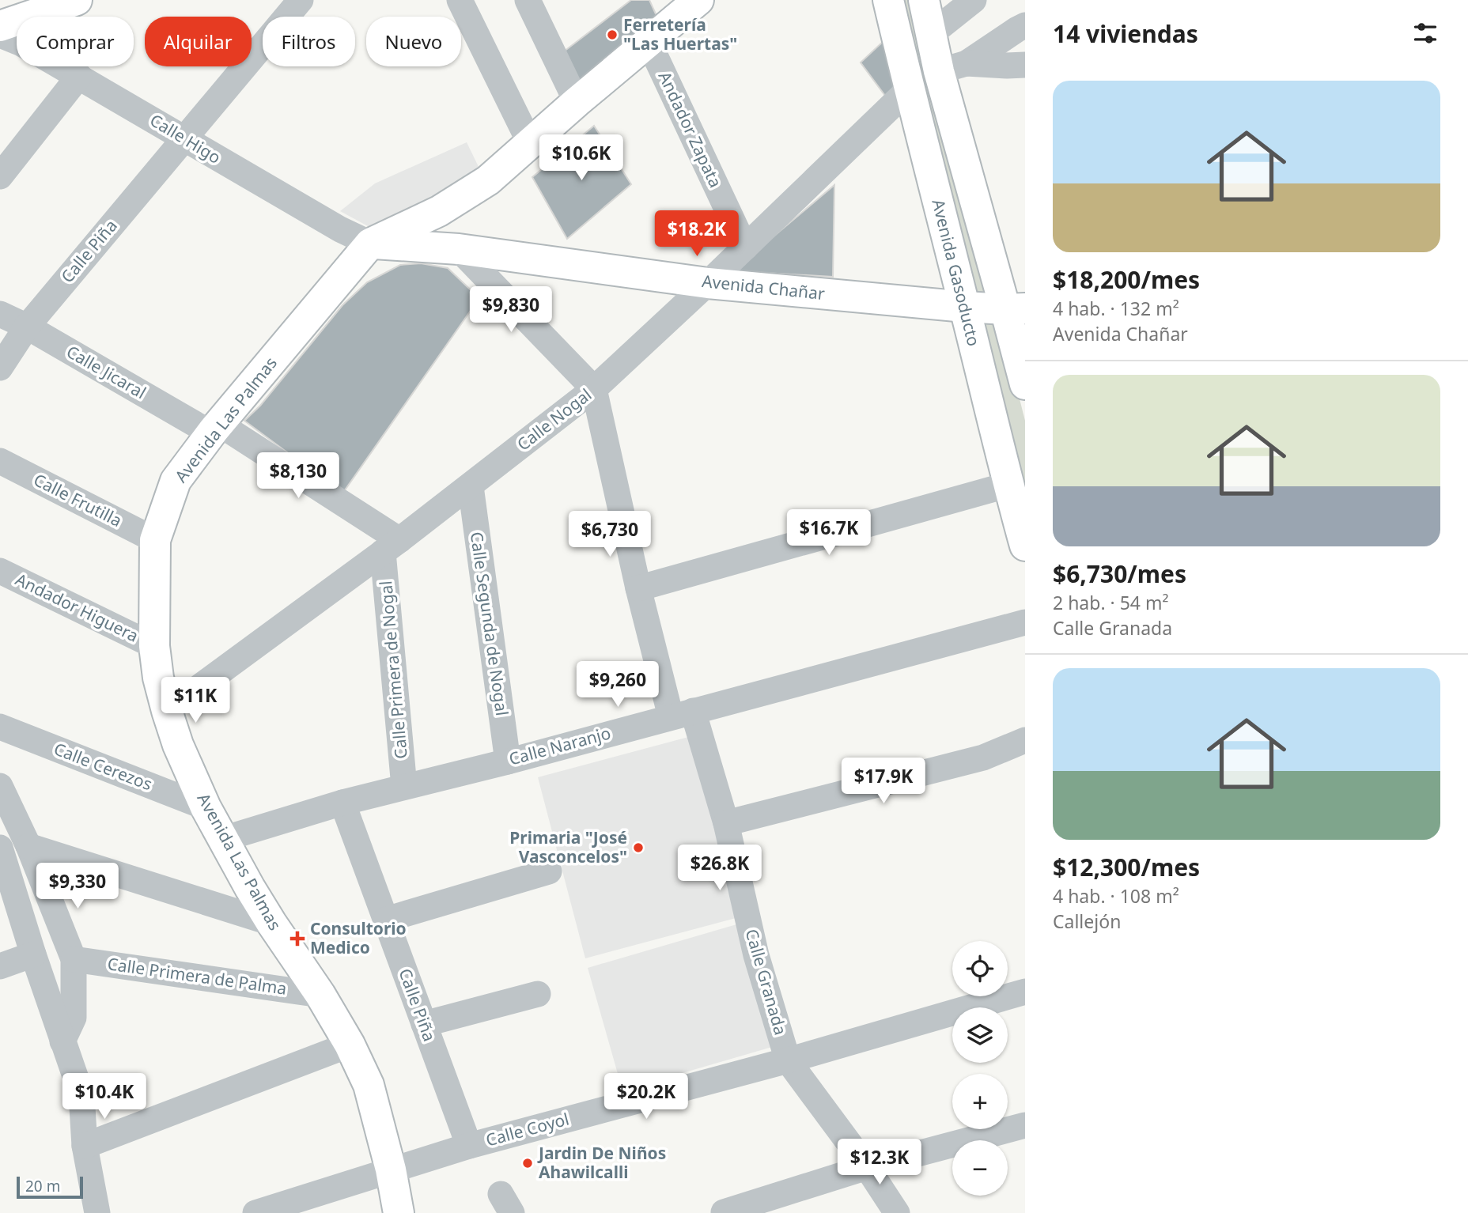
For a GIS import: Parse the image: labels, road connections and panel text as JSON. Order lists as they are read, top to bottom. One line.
{"streets":{"street":["Andador Zapata","Calle Higo","Calle Piña","Avenida Gasoducto","Avenida Chañar","Calle Jicaral","Avenida Las Palmas","Calle Nogal","Calle Frutilla","Andador Higuera","Calle Segunda de Nogal","Calle Primera de Nogal","Calle Naranjo","Calle Cerezos","Calle Primera de Palma","Calle Granada","Calle Coyol"]},"crossings":[["Andador Zapata","Avenida Las Palmas"],["Andador Zapata","Calle Nogal"],["Calle Higo","Calle Piña"],["Calle Higo","Avenida Chañar"],["Calle Higo","Avenida Las Palmas"],["Calle Piña","Calle Jicaral"],["Calle Piña","Calle Naranjo"],["Calle Piña","Calle Coyol"],["Avenida Gasoducto","Avenida Chañar"],["Avenida Gasoducto","Calle Nogal"],["Avenida Chañar","Avenida Las Palmas"],["Avenida Chañar","Calle Nogal"],["Calle Jicaral","Avenida Las Palmas"],["Calle Jicaral","Calle Nogal"],["Calle Jicaral","Calle Primera de Nogal"],["Avenida Las Palmas","Calle Nogal"],["Avenida Las Palmas","Calle Frutilla"],["Avenida Las Palmas","Andador Higuera"],["Avenida Las Palmas","Calle Naranjo"],["Avenida Las Palmas","Calle Cerezos"],["Avenida Las Palmas","Calle Primera de Palma"],["Avenida Las Palmas","Calle Coyol"],["Calle Nogal","Calle Segunda de Nogal"],["Calle Nogal","Calle Primera de Nogal"],["Calle Nogal","Calle Granada"],["Calle Segunda de Nogal","Calle Naranjo"],["Calle Primera de Nogal","Calle Naranjo"],["Calle Naranjo","Calle Granada"],["Calle Granada","Calle Coyol"]],"places":{"other":["Ferretería \"Las Huertas\"","Primaria \"José Vasconcelos\"","Jardin De Niños Ahawilcalli"],"health":["Consultorio Medico"]},"scale_bar":"20 m","page":{"heading":"14 viviendas","chip":["Comprar","Alquilar","Filtros","Nuevo"],"list":[{"name":"$18,200/mes","note":"4 hab. · 132 m² · Avenida Chañar"},{"name":"$6,730/mes","note":"2 hab. · 54 m² · Calle Granada"},{"name":"$12,300/mes","note":"4 hab. · 108 m² · Callejón"}],"price":["$10.6K","$18.2K","$9,830","$8,130","$16.7K","$6,730","$9,260","$11K","$17.9K","$26.8K","$9,330","$10.4K","$20.2K","$12.3K"],"map_buttons":["+","−"],"scale":"20 m"}}
